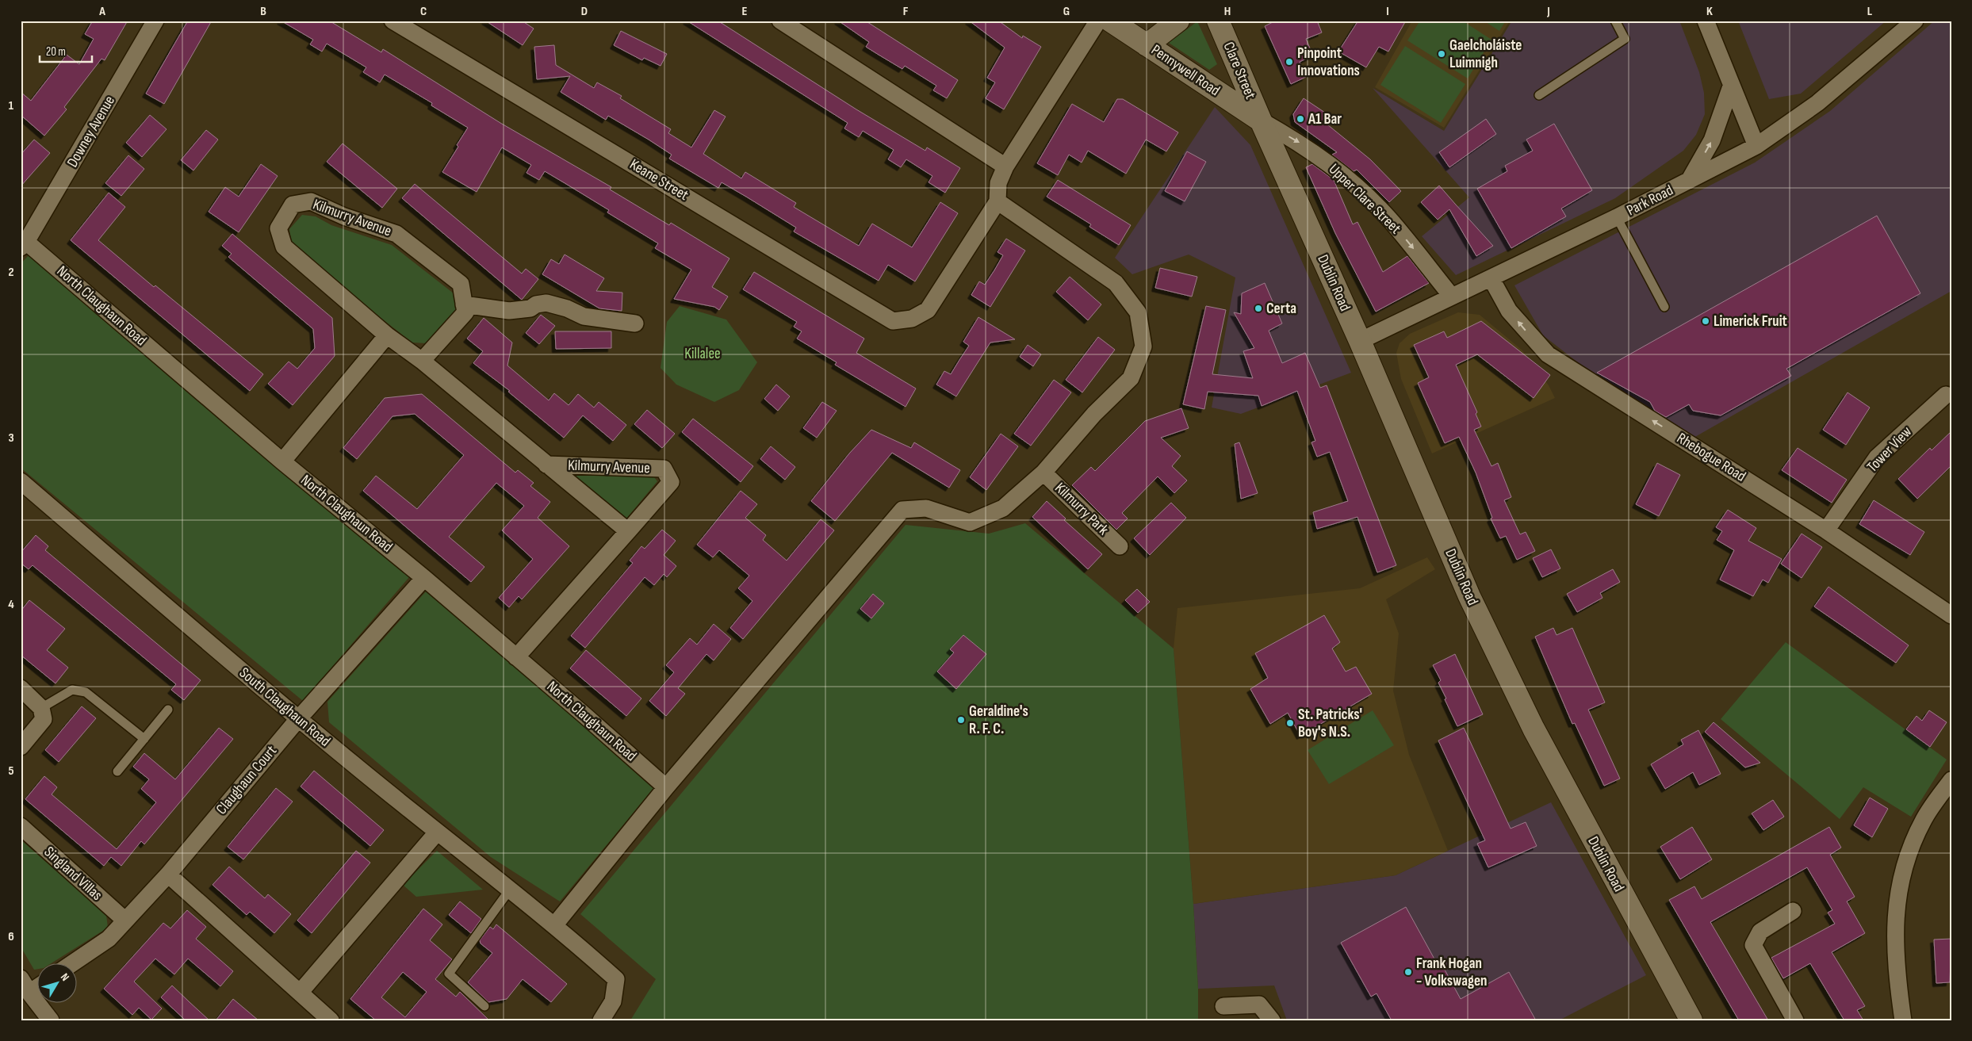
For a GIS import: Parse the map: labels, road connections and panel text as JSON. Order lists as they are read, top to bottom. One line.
{"streets":{"main road":["Pennywell Road","Clare Street","Dublin Road"],"street":["Downey Avenue","Keane Street","Upper Clare Street","Park Road","Kilmurry Avenue","North Claughaun Road","Tower View","Rhebogue Road","Kilmurry Park","South Claughaun Road","Claughaun Court","Singland Villas"]},"crossings":[["Pennywell Road","Clare Street"],["Pennywell Road","Upper Clare Street"],["Pennywell Road","Dublin Road"],["Clare Street","Upper Clare Street"],["Clare Street","Dublin Road"],["Downey Avenue","North Claughaun Road"],["Upper Clare Street","Park Road"],["Upper Clare Street","Dublin Road"],["Park Road","Dublin Road"],["Park Road","Rhebogue Road"],["Kilmurry Avenue","North Claughaun Road"],["North Claughaun Road","Claughaun Court"],["Tower View","Rhebogue Road"],["South Claughaun Road","Claughaun Court"],["Claughaun Court","Singland Villas"]],"one_way":["Upper Clare Street","Rhebogue Road"],"parks":["Killalee"],"places":["Gaelcholáiste Luimnigh","Pinpoint Innovations","A1 Bar","Certa","Limerick Fruit","Geraldine's R. F. C.","St. Patricks' Boy's N.S.","Frank Hogan - Volkswagen"],"scale_bar":"20 m","north":"top right","grid":{"columns":["A","B","C","D","E","F","G","H","I","J","K","L"],"rows":["1","2","3","4","5","6"]}}
